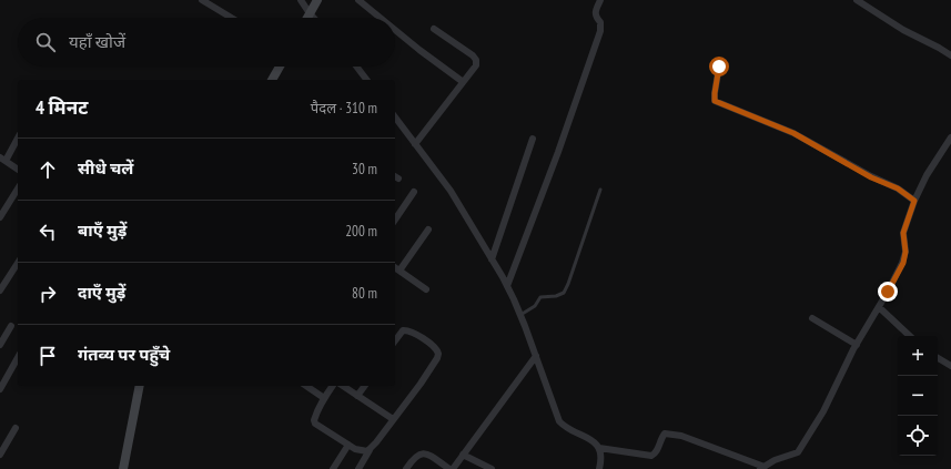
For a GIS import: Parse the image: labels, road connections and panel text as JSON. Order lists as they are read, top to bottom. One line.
{"page":{"search":"यहाँ खोजें","heading":["4 मिनट","पैदल · 310 m"],"list":[["सीधे चलें","30 m"],["बाएँ मुड़ें","200 m"],["दाएँ मुड़ें","80 m"],"गंतव्य पर पहुँचे"],"map_buttons":["+","−"]}}
